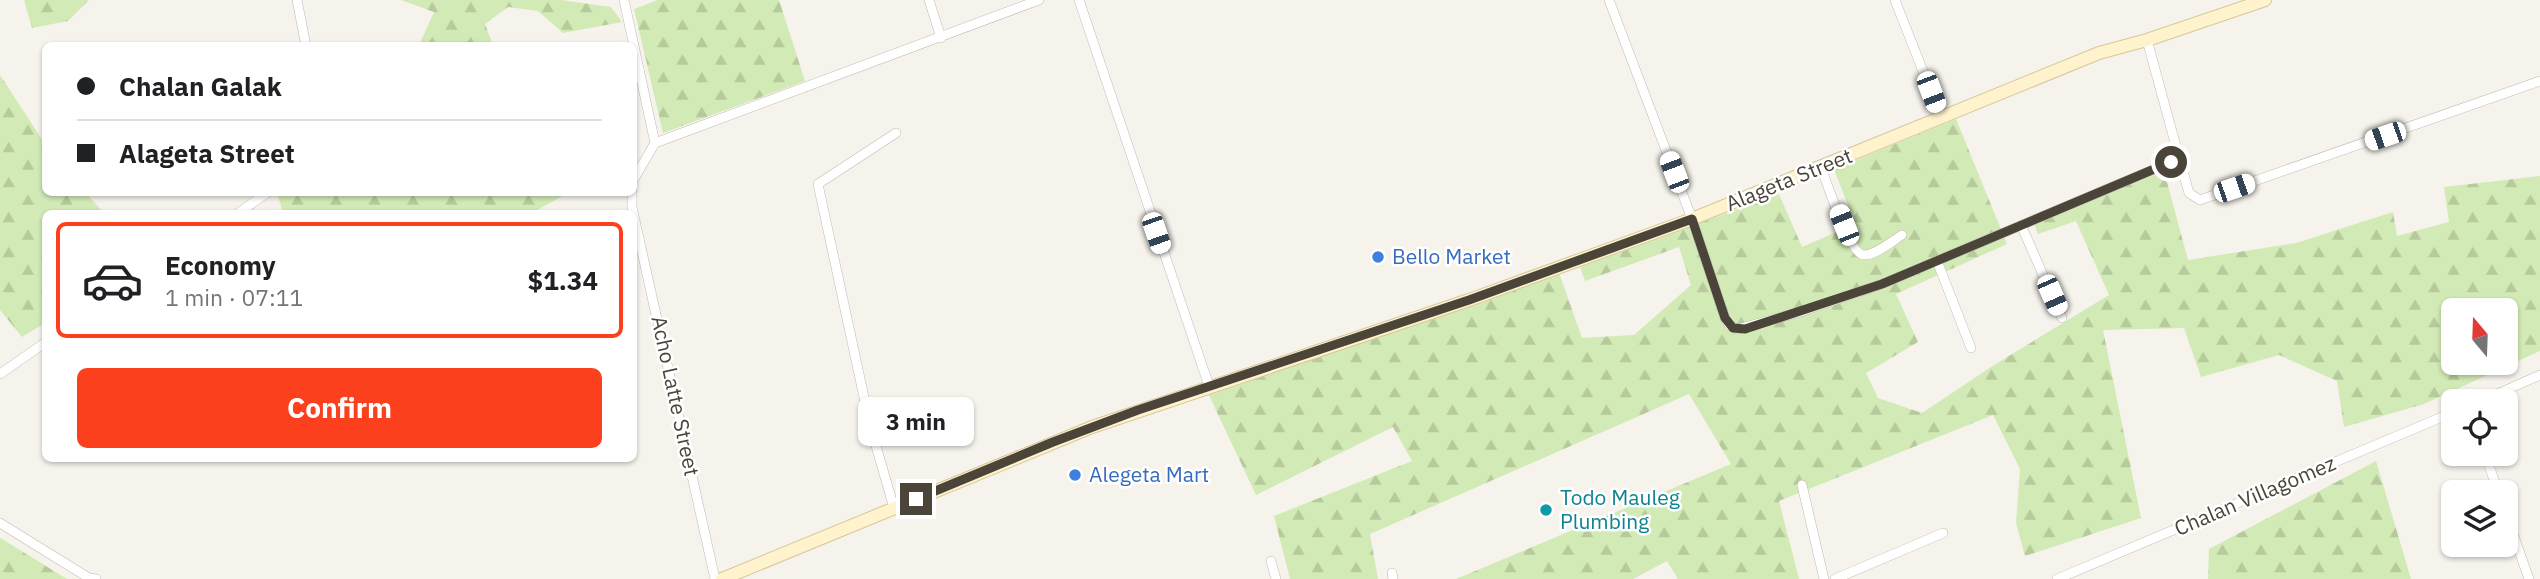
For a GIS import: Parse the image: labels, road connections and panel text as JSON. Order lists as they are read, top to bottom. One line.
{"streets":{"main road":["Alageta Street"],"street":["Acho Latte Street","Chalan Villagomez"]},"places":["Bello Market","Alegeta Mart","Todo Mauleg Plumbing"],"north":"top","page":{"banner":["Chalan Galak","Alageta Street"],"list":[{"name":"Economy","note":"1 min · 07:11","value":"$1.34"}],"buttons":"Confirm","bubble":"3 min"}}
